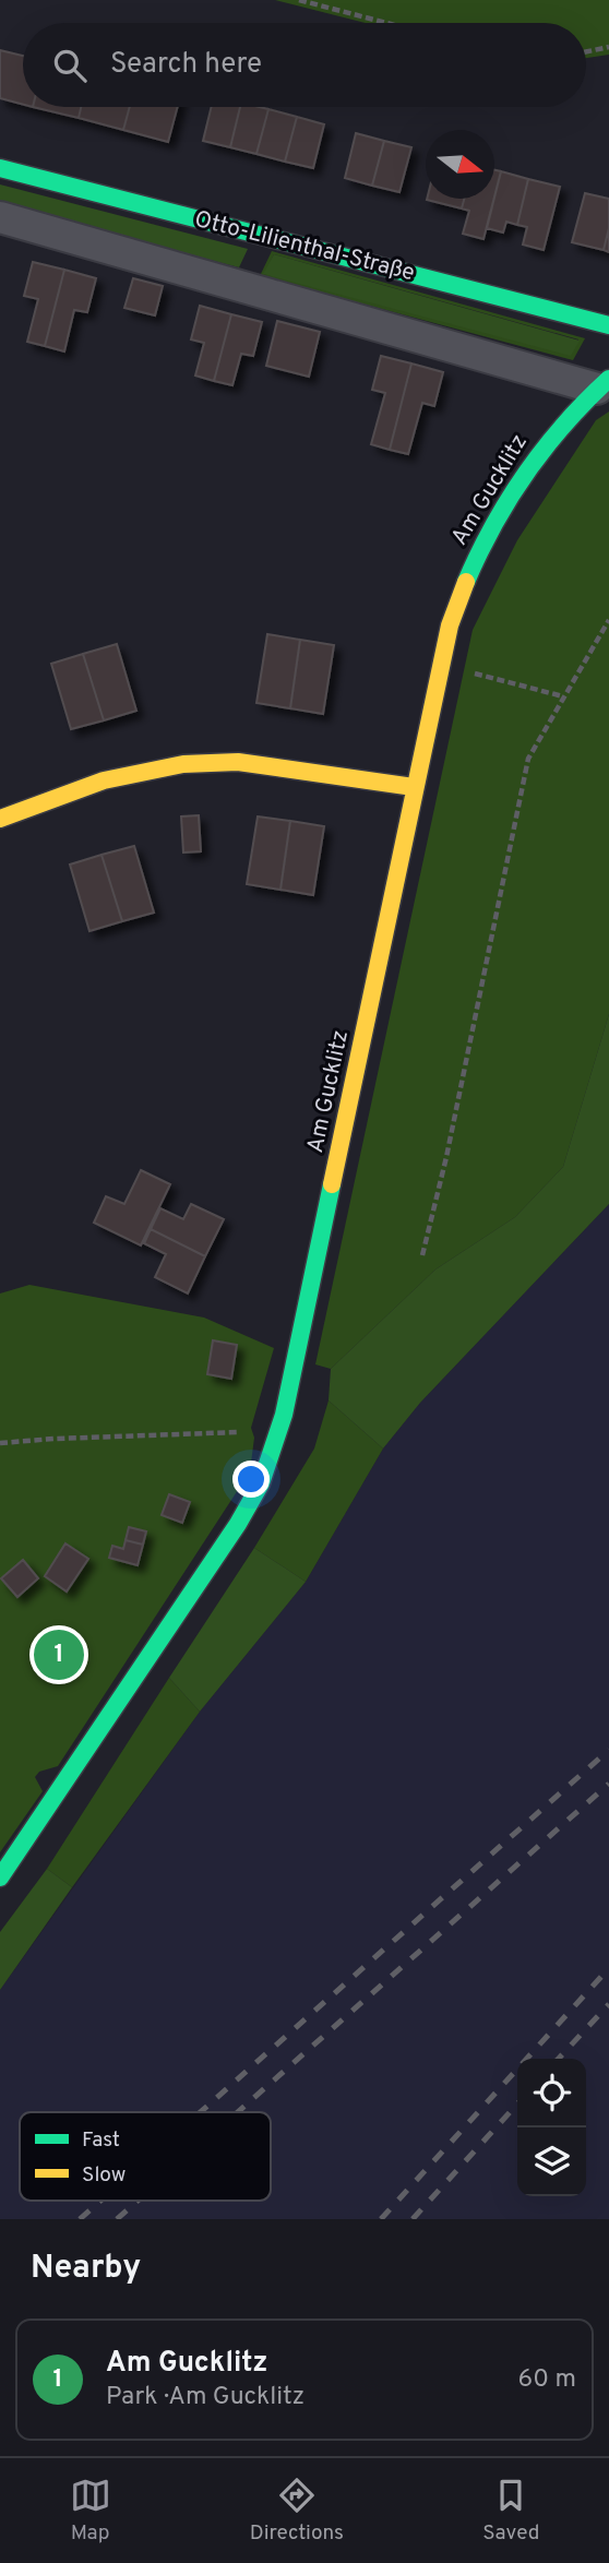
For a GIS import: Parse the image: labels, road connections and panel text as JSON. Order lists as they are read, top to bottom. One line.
{"streets":{"street":["Otto-Lilienthal-Straße","Am Gucklitz"]},"legend":["Fast","Slow"],"north":"right","page":{"search":"Search here","pins":"1","heading":"Nearby","list":[{"mark":"1","name":"Am Gucklitz","note":"Park · Am Gucklitz","value":"60 m"}],"nav":["Map","Directions","Saved"]}}
